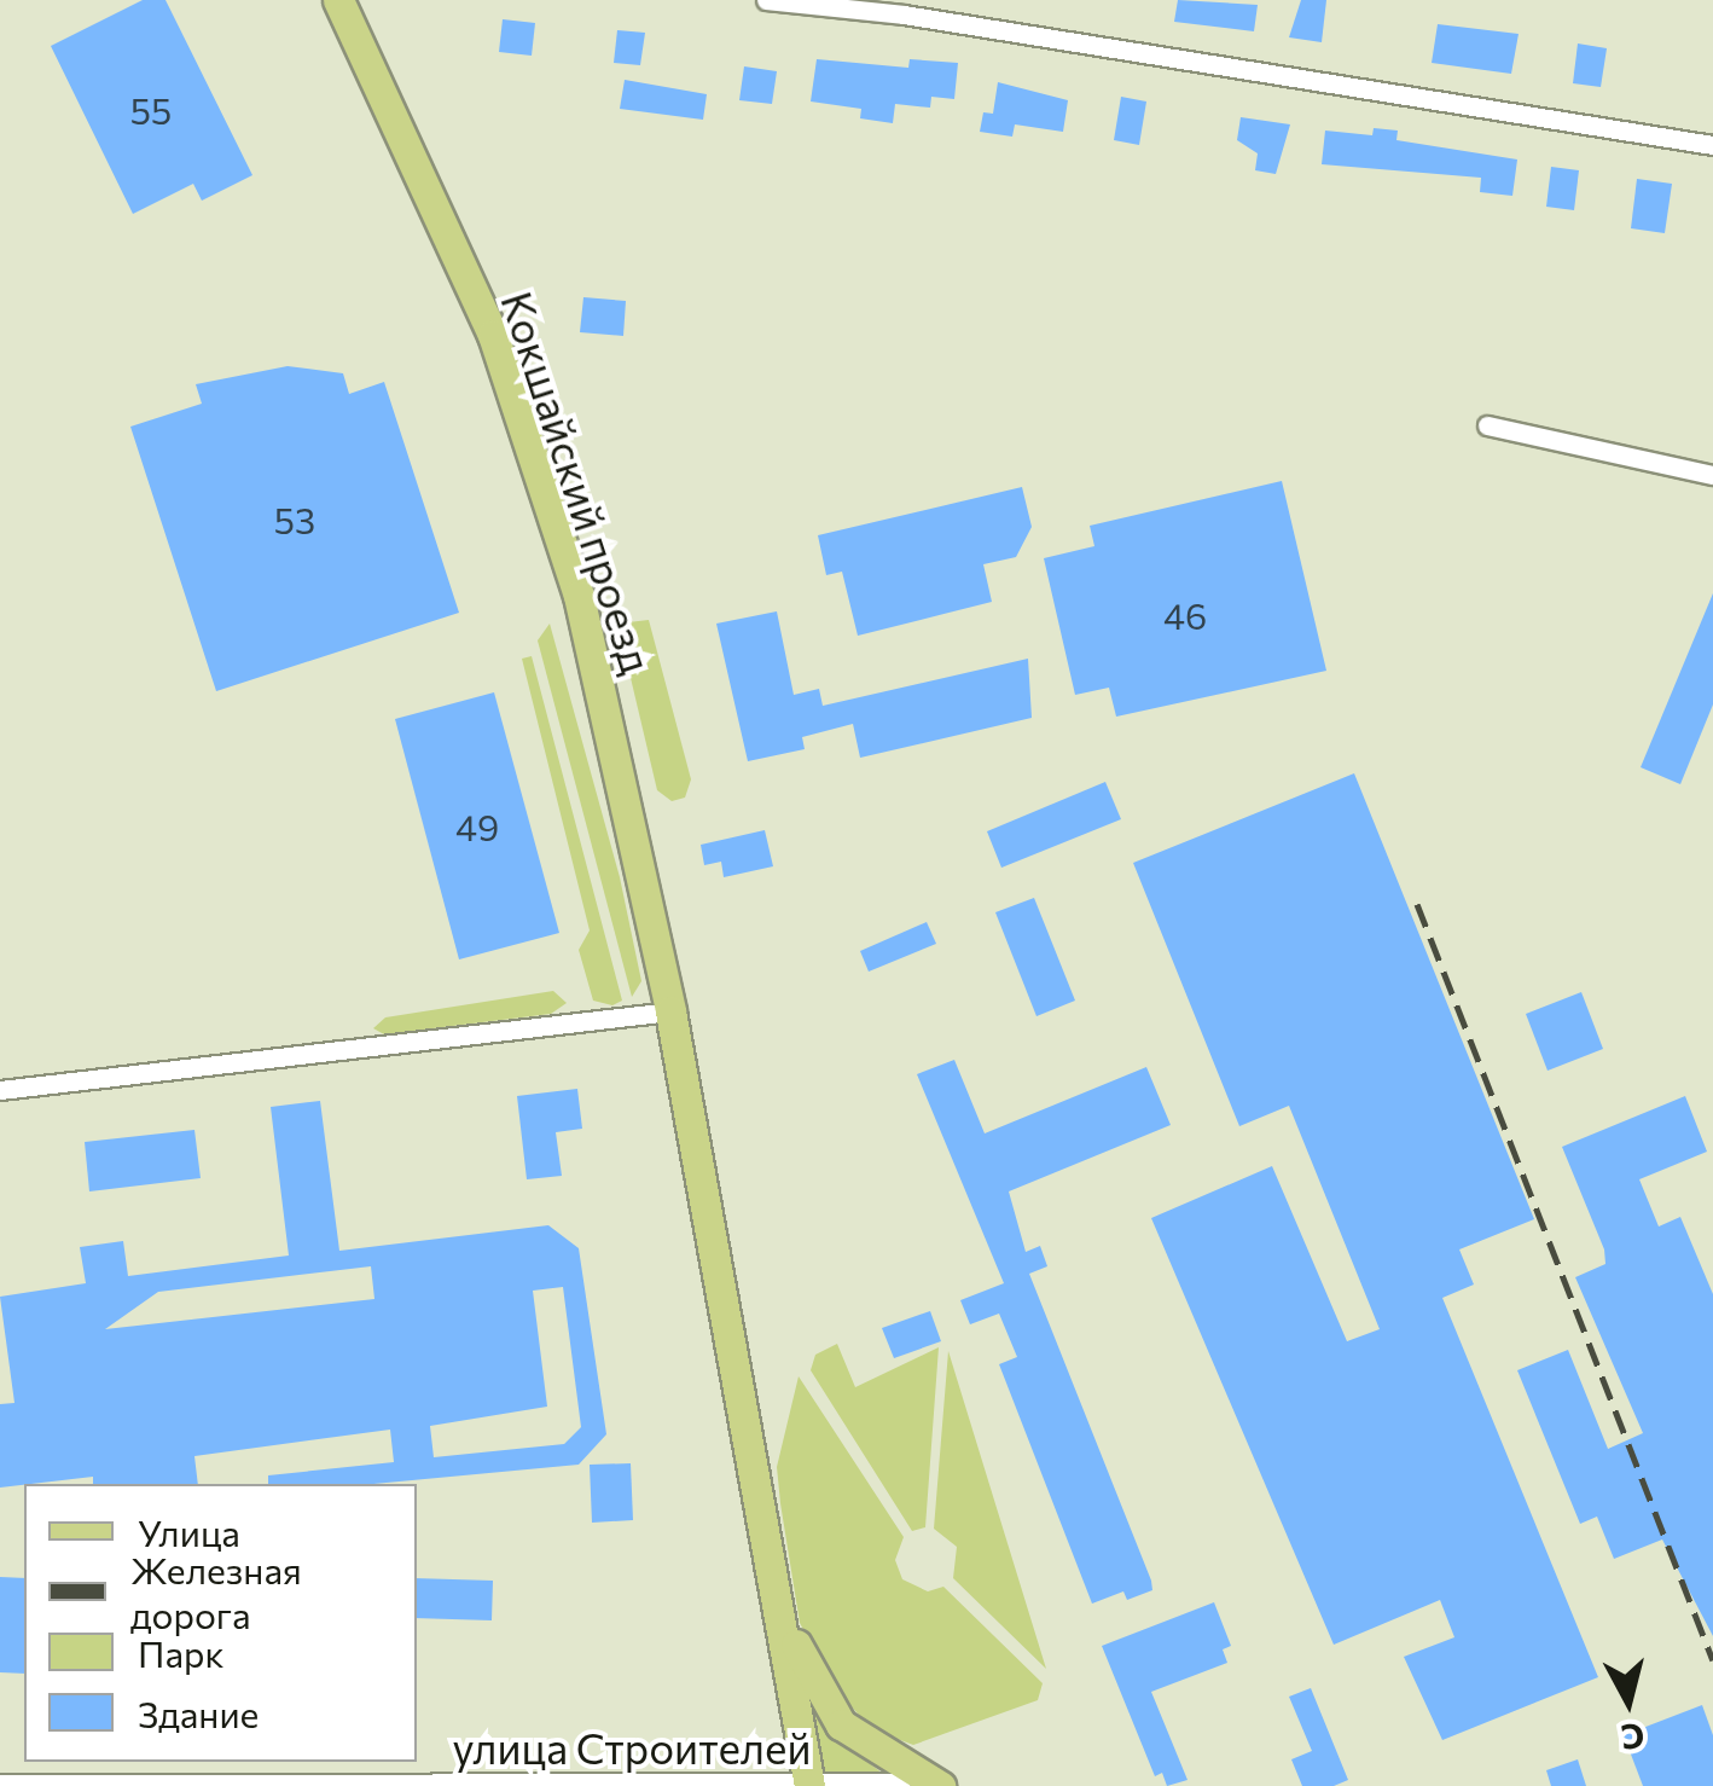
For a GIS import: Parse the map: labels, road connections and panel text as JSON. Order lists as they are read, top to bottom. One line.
{"streets":{"main road":["Кокшайский проезд"],"street":["улица Строителей"]},"crossings":[["Кокшайский проезд","улица Строителей"]],"house_numbers":["55","53","46","49"],"legend":["Улица","Железная дорога","Парк","Здание"],"north":"bottom"}
